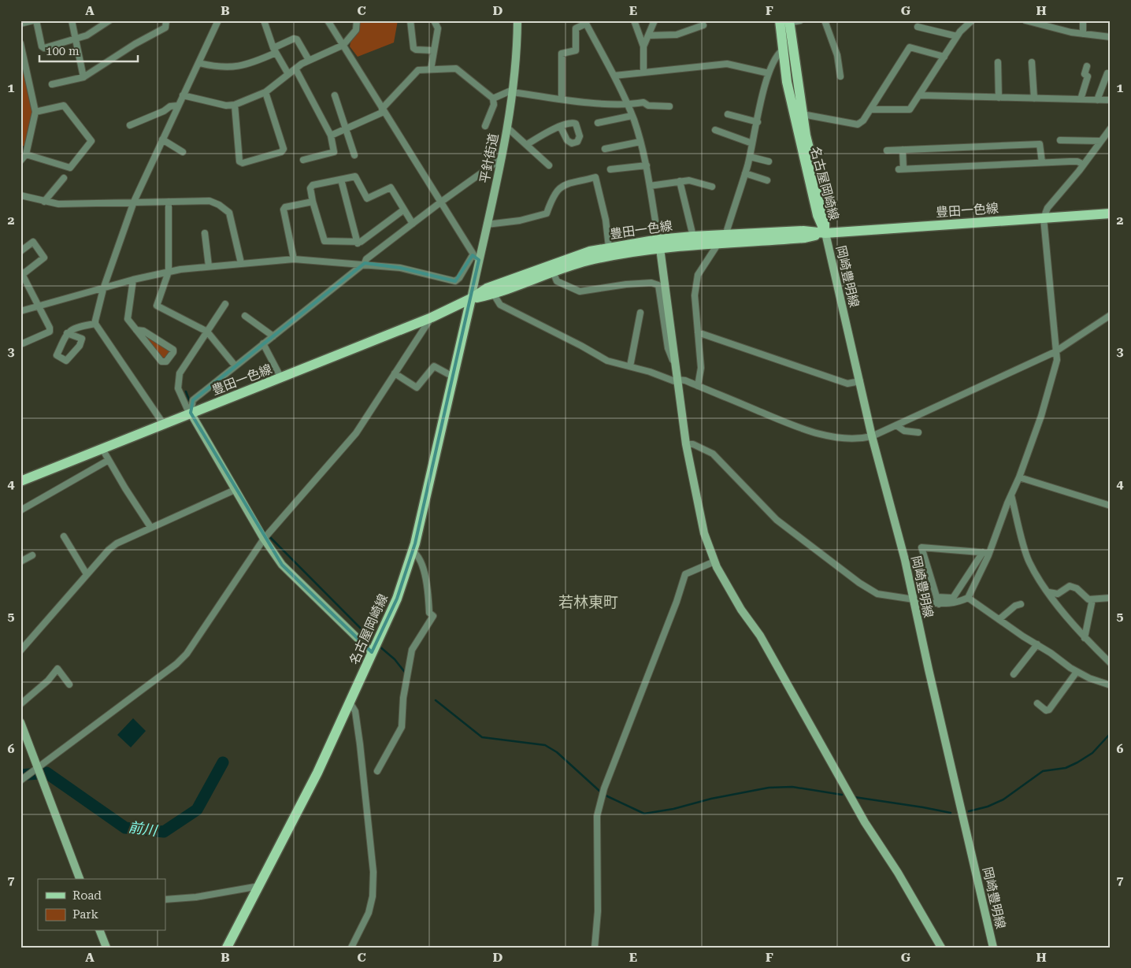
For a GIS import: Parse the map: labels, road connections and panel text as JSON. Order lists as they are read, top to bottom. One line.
{"streets":{"main road":["名古屋岡崎線","豊田一色線"],"street":["平針街道","岡崎豊明線"]},"crossings":[["平針街道","名古屋岡崎線"],["平針街道","豊田一色線"],["名古屋岡崎線","豊田一色線"],["名古屋岡崎線","岡崎豊明線"],["豊田一色線","岡崎豊明線"]],"districts":["若林東町"],"water":["前川"],"legend":["Road","Park"],"scale_bar":"100 m","grid":{"columns":["A","B","C","D","E","F","G","H"],"rows":["1","2","3","4","5","6","7"]}}
